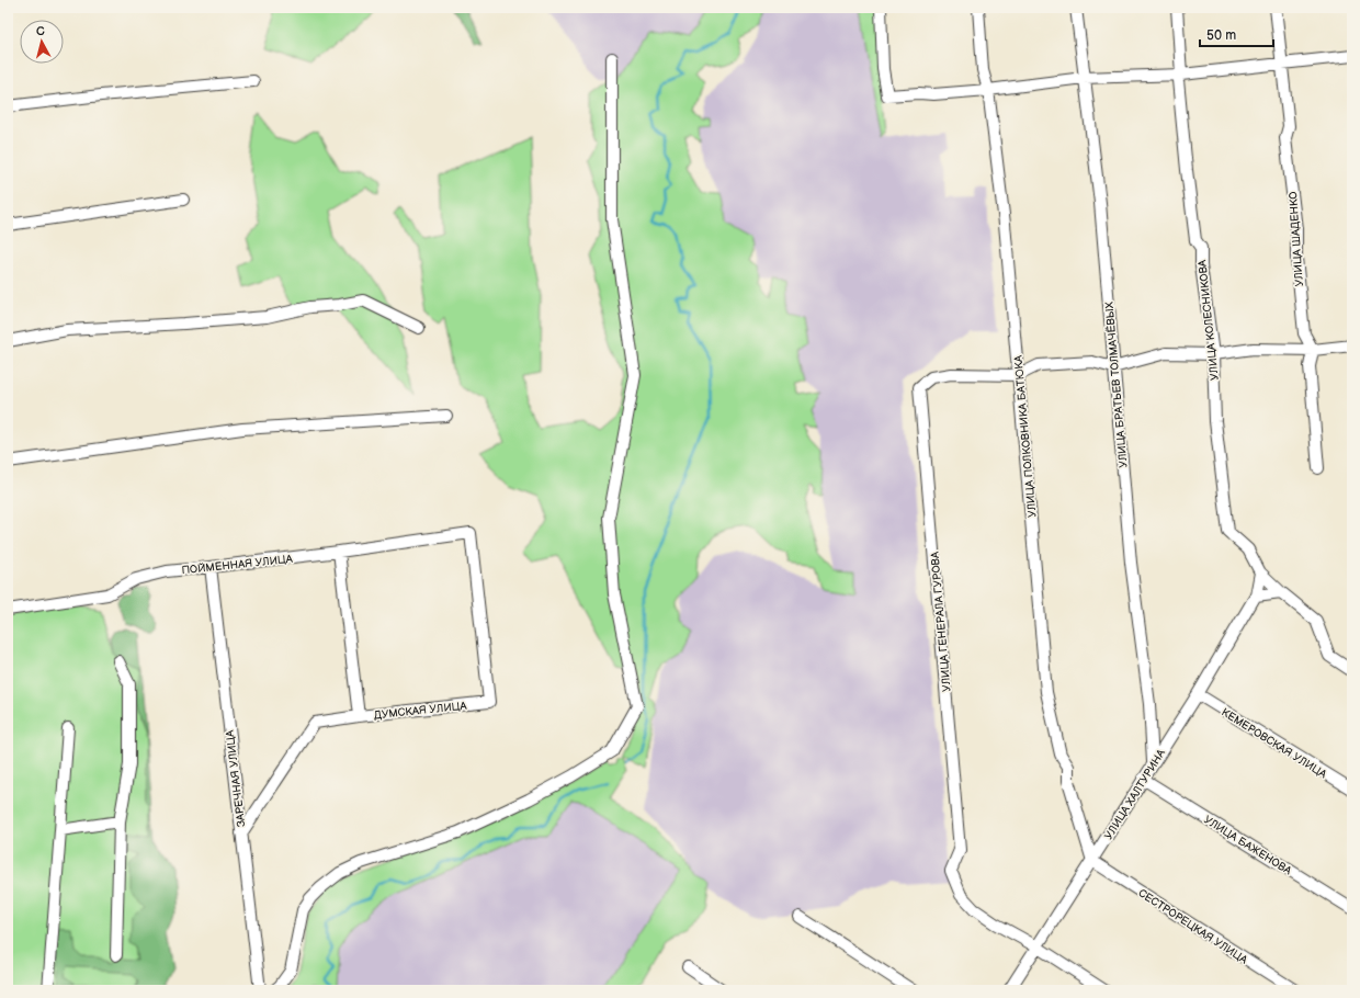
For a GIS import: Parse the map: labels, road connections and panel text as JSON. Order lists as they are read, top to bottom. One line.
{"streets":{"street":["УЛИЦА ШАДЕНКО","УЛИЦА КОЛЕСНИКОВА","УЛИЦА БРАТЬЕВ ТОЛМАЧЁВЫХ","УЛИЦА ПОЛКОВНИКА БАТЮКА","ПОЙМЕННАЯ УЛИЦА","УЛИЦА ГЕНЕРАЛА ГУРОВА","ДУМСКАЯ УЛИЦА","КЕМЕРОВСКАЯ УЛИЦА","ЗАРЕЧНАЯ УЛИЦА","УЛИЦА ХАЛТУРИНА","УЛИЦА БАЖЕНОВА","СЕСТРОРЕЦКАЯ УЛИЦА"]},"crossings":[["УЛИЦА БРАТЬЕВ ТОЛМАЧЁВЫХ","УЛИЦА ХАЛТУРИНА"],["УЛИЦА ПОЛКОВНИКА БАТЮКА","УЛИЦА ГЕНЕРАЛА ГУРОВА"],["УЛИЦА ПОЛКОВНИКА БАТЮКА","УЛИЦА ХАЛТУРИНА"],["УЛИЦА ПОЛКОВНИКА БАТЮКА","СЕСТРОРЕЦКАЯ УЛИЦА"],["ПОЙМЕННАЯ УЛИЦА","ДУМСКАЯ УЛИЦА"],["ПОЙМЕННАЯ УЛИЦА","ЗАРЕЧНАЯ УЛИЦА"],["УЛИЦА ГЕНЕРАЛА ГУРОВА","УЛИЦА ХАЛТУРИНА"],["ДУМСКАЯ УЛИЦА","ЗАРЕЧНАЯ УЛИЦА"],["КЕМЕРОВСКАЯ УЛИЦА","УЛИЦА ХАЛТУРИНА"],["УЛИЦА ХАЛТУРИНА","УЛИЦА БАЖЕНОВА"],["УЛИЦА ХАЛТУРИНА","СЕСТРОРЕЦКАЯ УЛИЦА"]],"scale_bar":"50 m","north":"top"}
